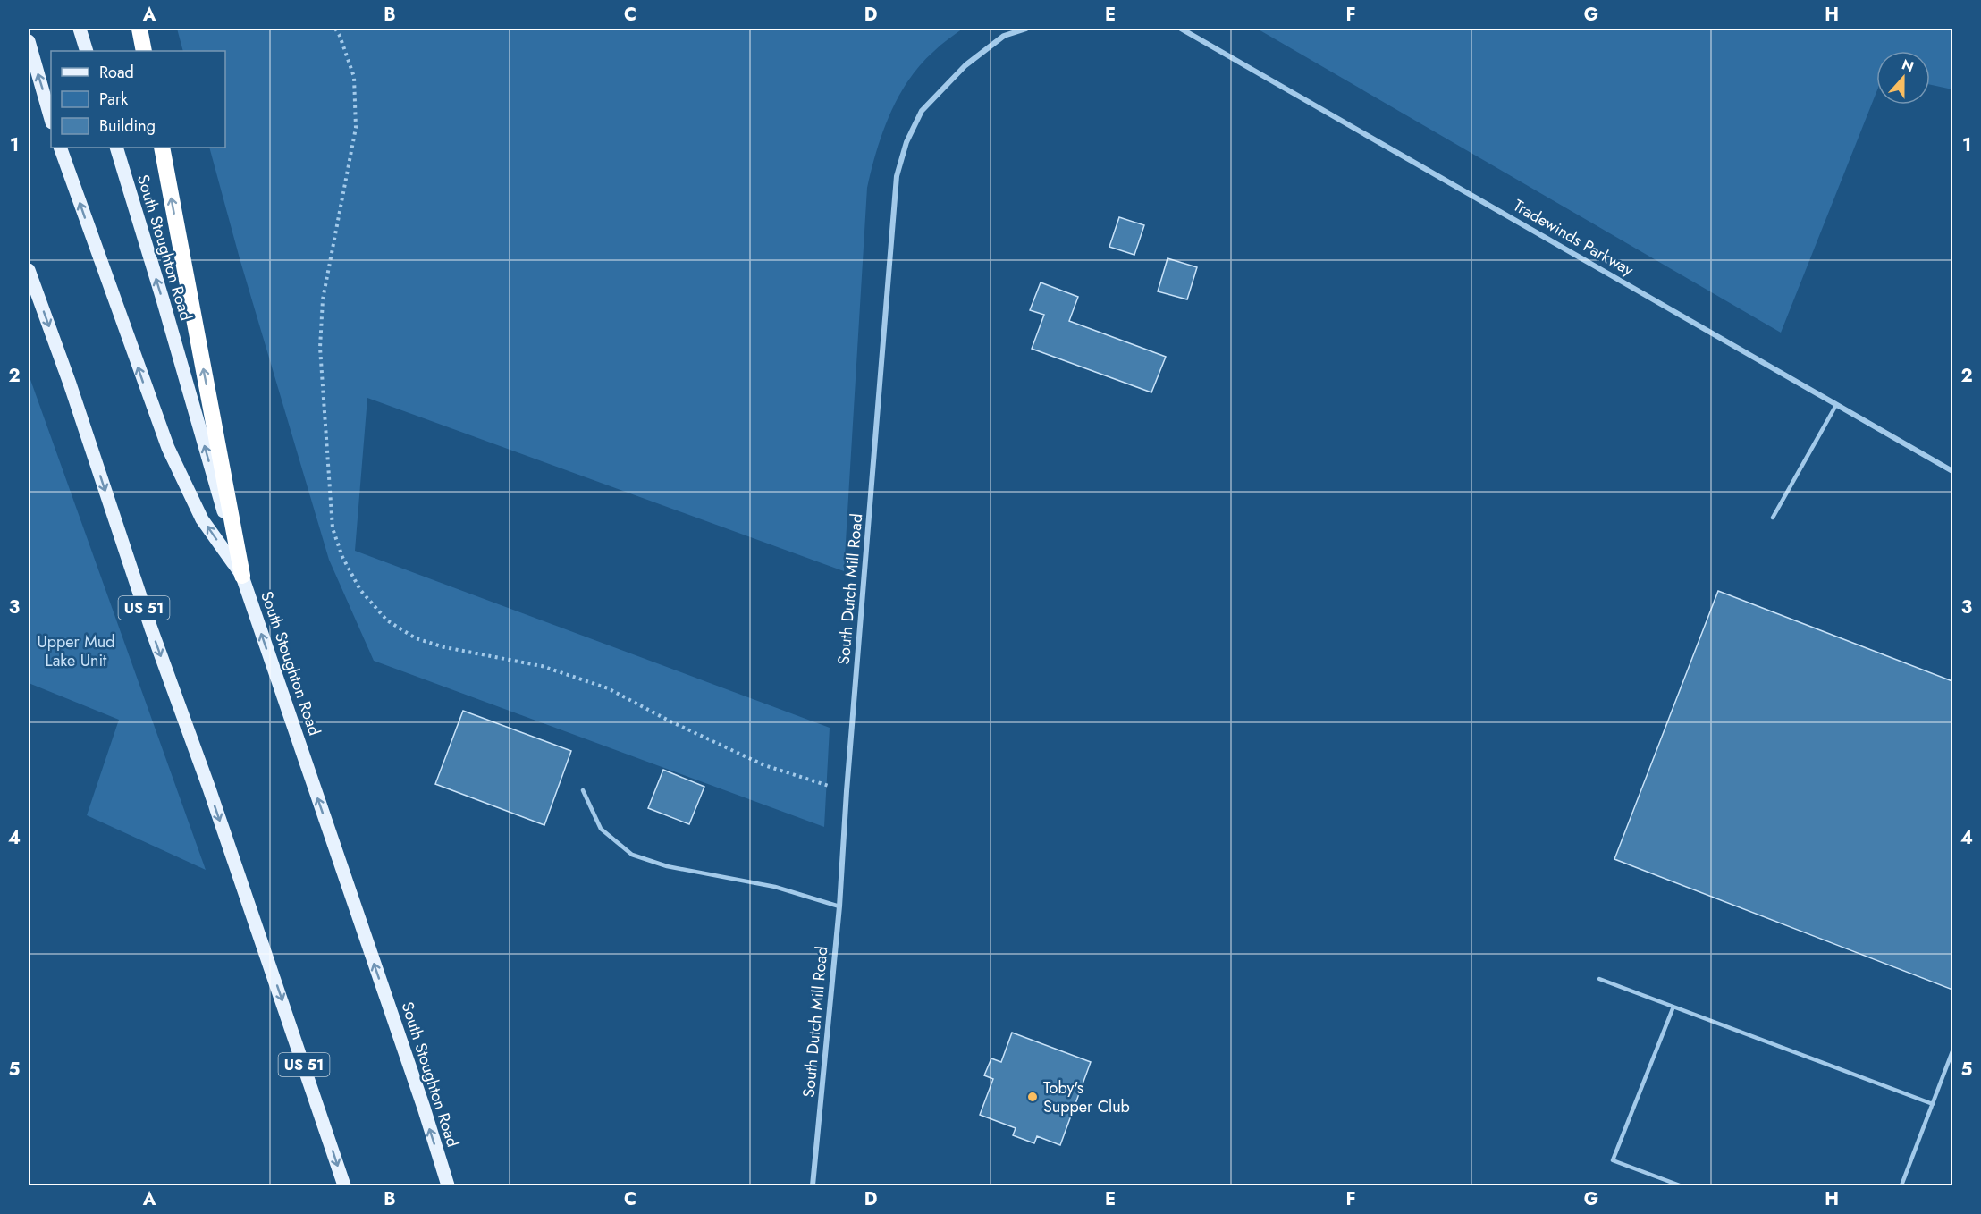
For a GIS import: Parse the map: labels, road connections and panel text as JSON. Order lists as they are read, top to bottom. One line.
{"streets":{"main road":["South Stoughton Road","US 51"],"street":["Tradewinds Parkway","South Dutch Mill Road"]},"parks":["Upper Mud Lake Unit"],"places":["Toby's Supper Club"],"legend":["Road","Park","Building"],"north":"top","grid":{"columns":["A","B","C","D","E","F","G","H"],"rows":["1","2","3","4","5"]}}
